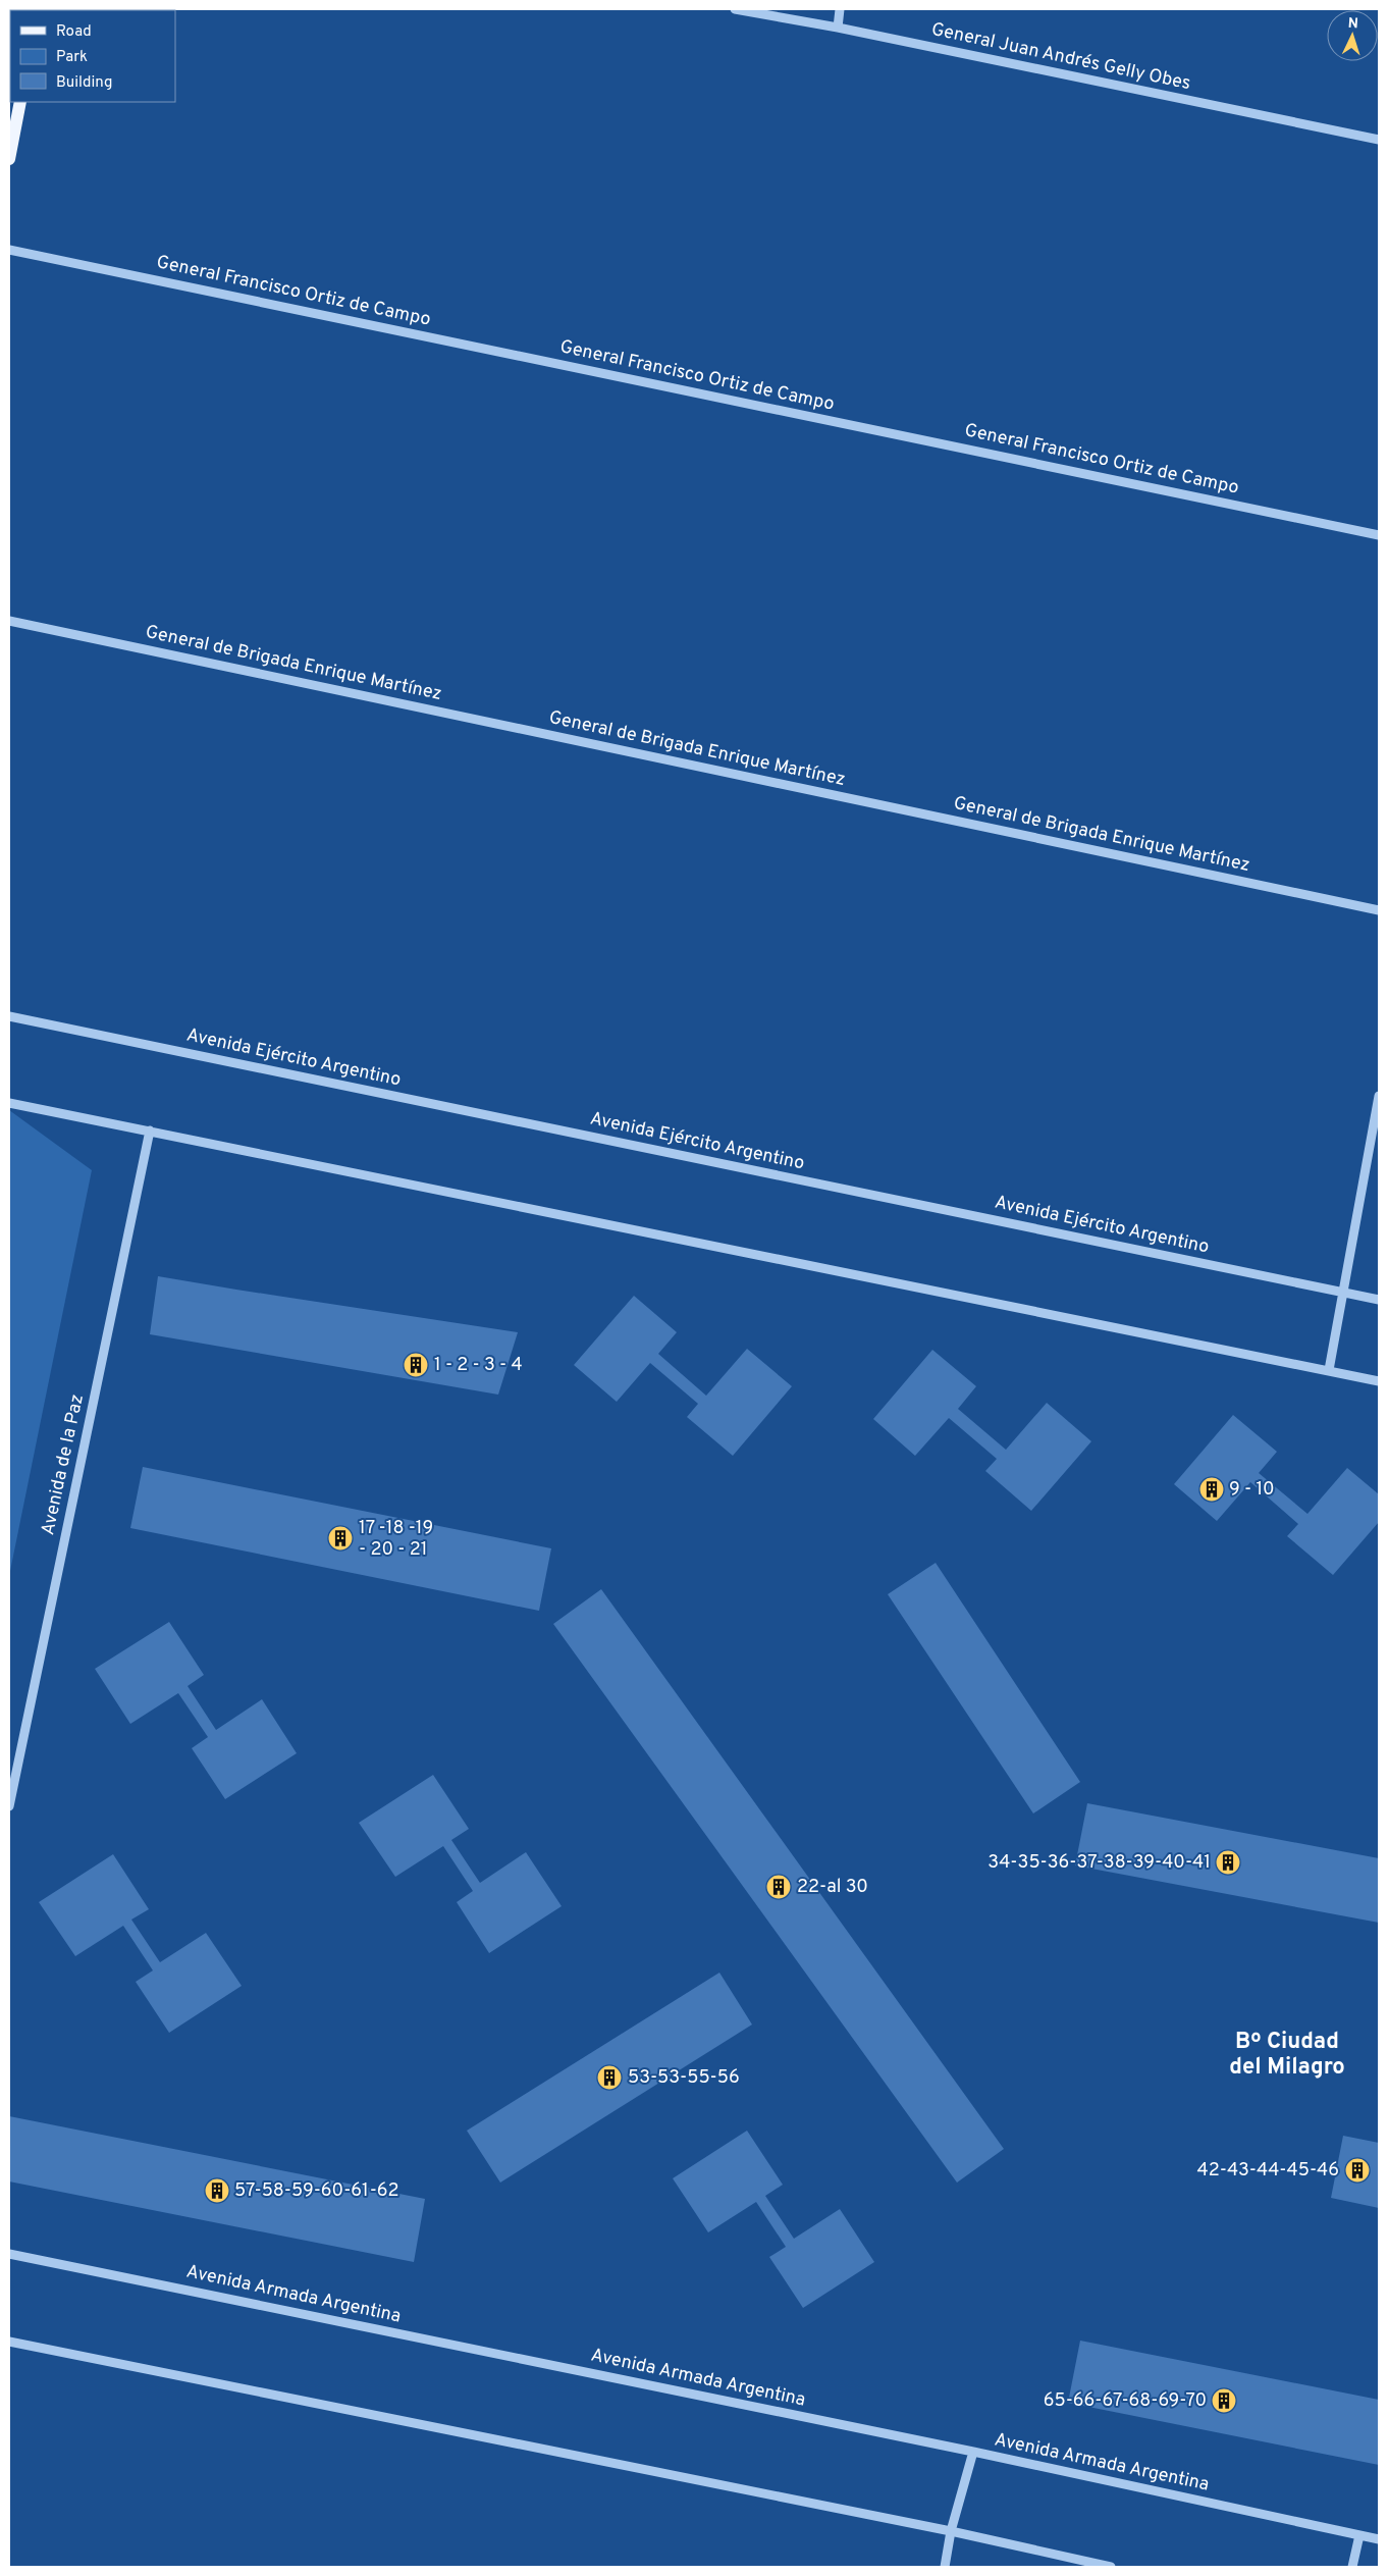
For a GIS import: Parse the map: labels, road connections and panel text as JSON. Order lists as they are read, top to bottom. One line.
{"streets":{"street":["General Juan Andrés Gelly Obes","General Francisco Ortiz de Campo","General de Brigada Enrique Martínez","Avenida Ejército Argentino","Avenida de la Paz","Avenida Armada Argentina"]},"districts":["Bº Ciudad del Milagro"],"places":{"building":["1 - 2 - 3 - 4","9 - 10","17 -18 -19 - 20 - 21","34-35-36-37-38-39-40-41","22-al 30","53-53-55-56","42-43-44-45-46","57-58-59-60-61-62","65-66-67-68-69-70"]},"legend":["Road","Park","Building"],"north":"top"}
